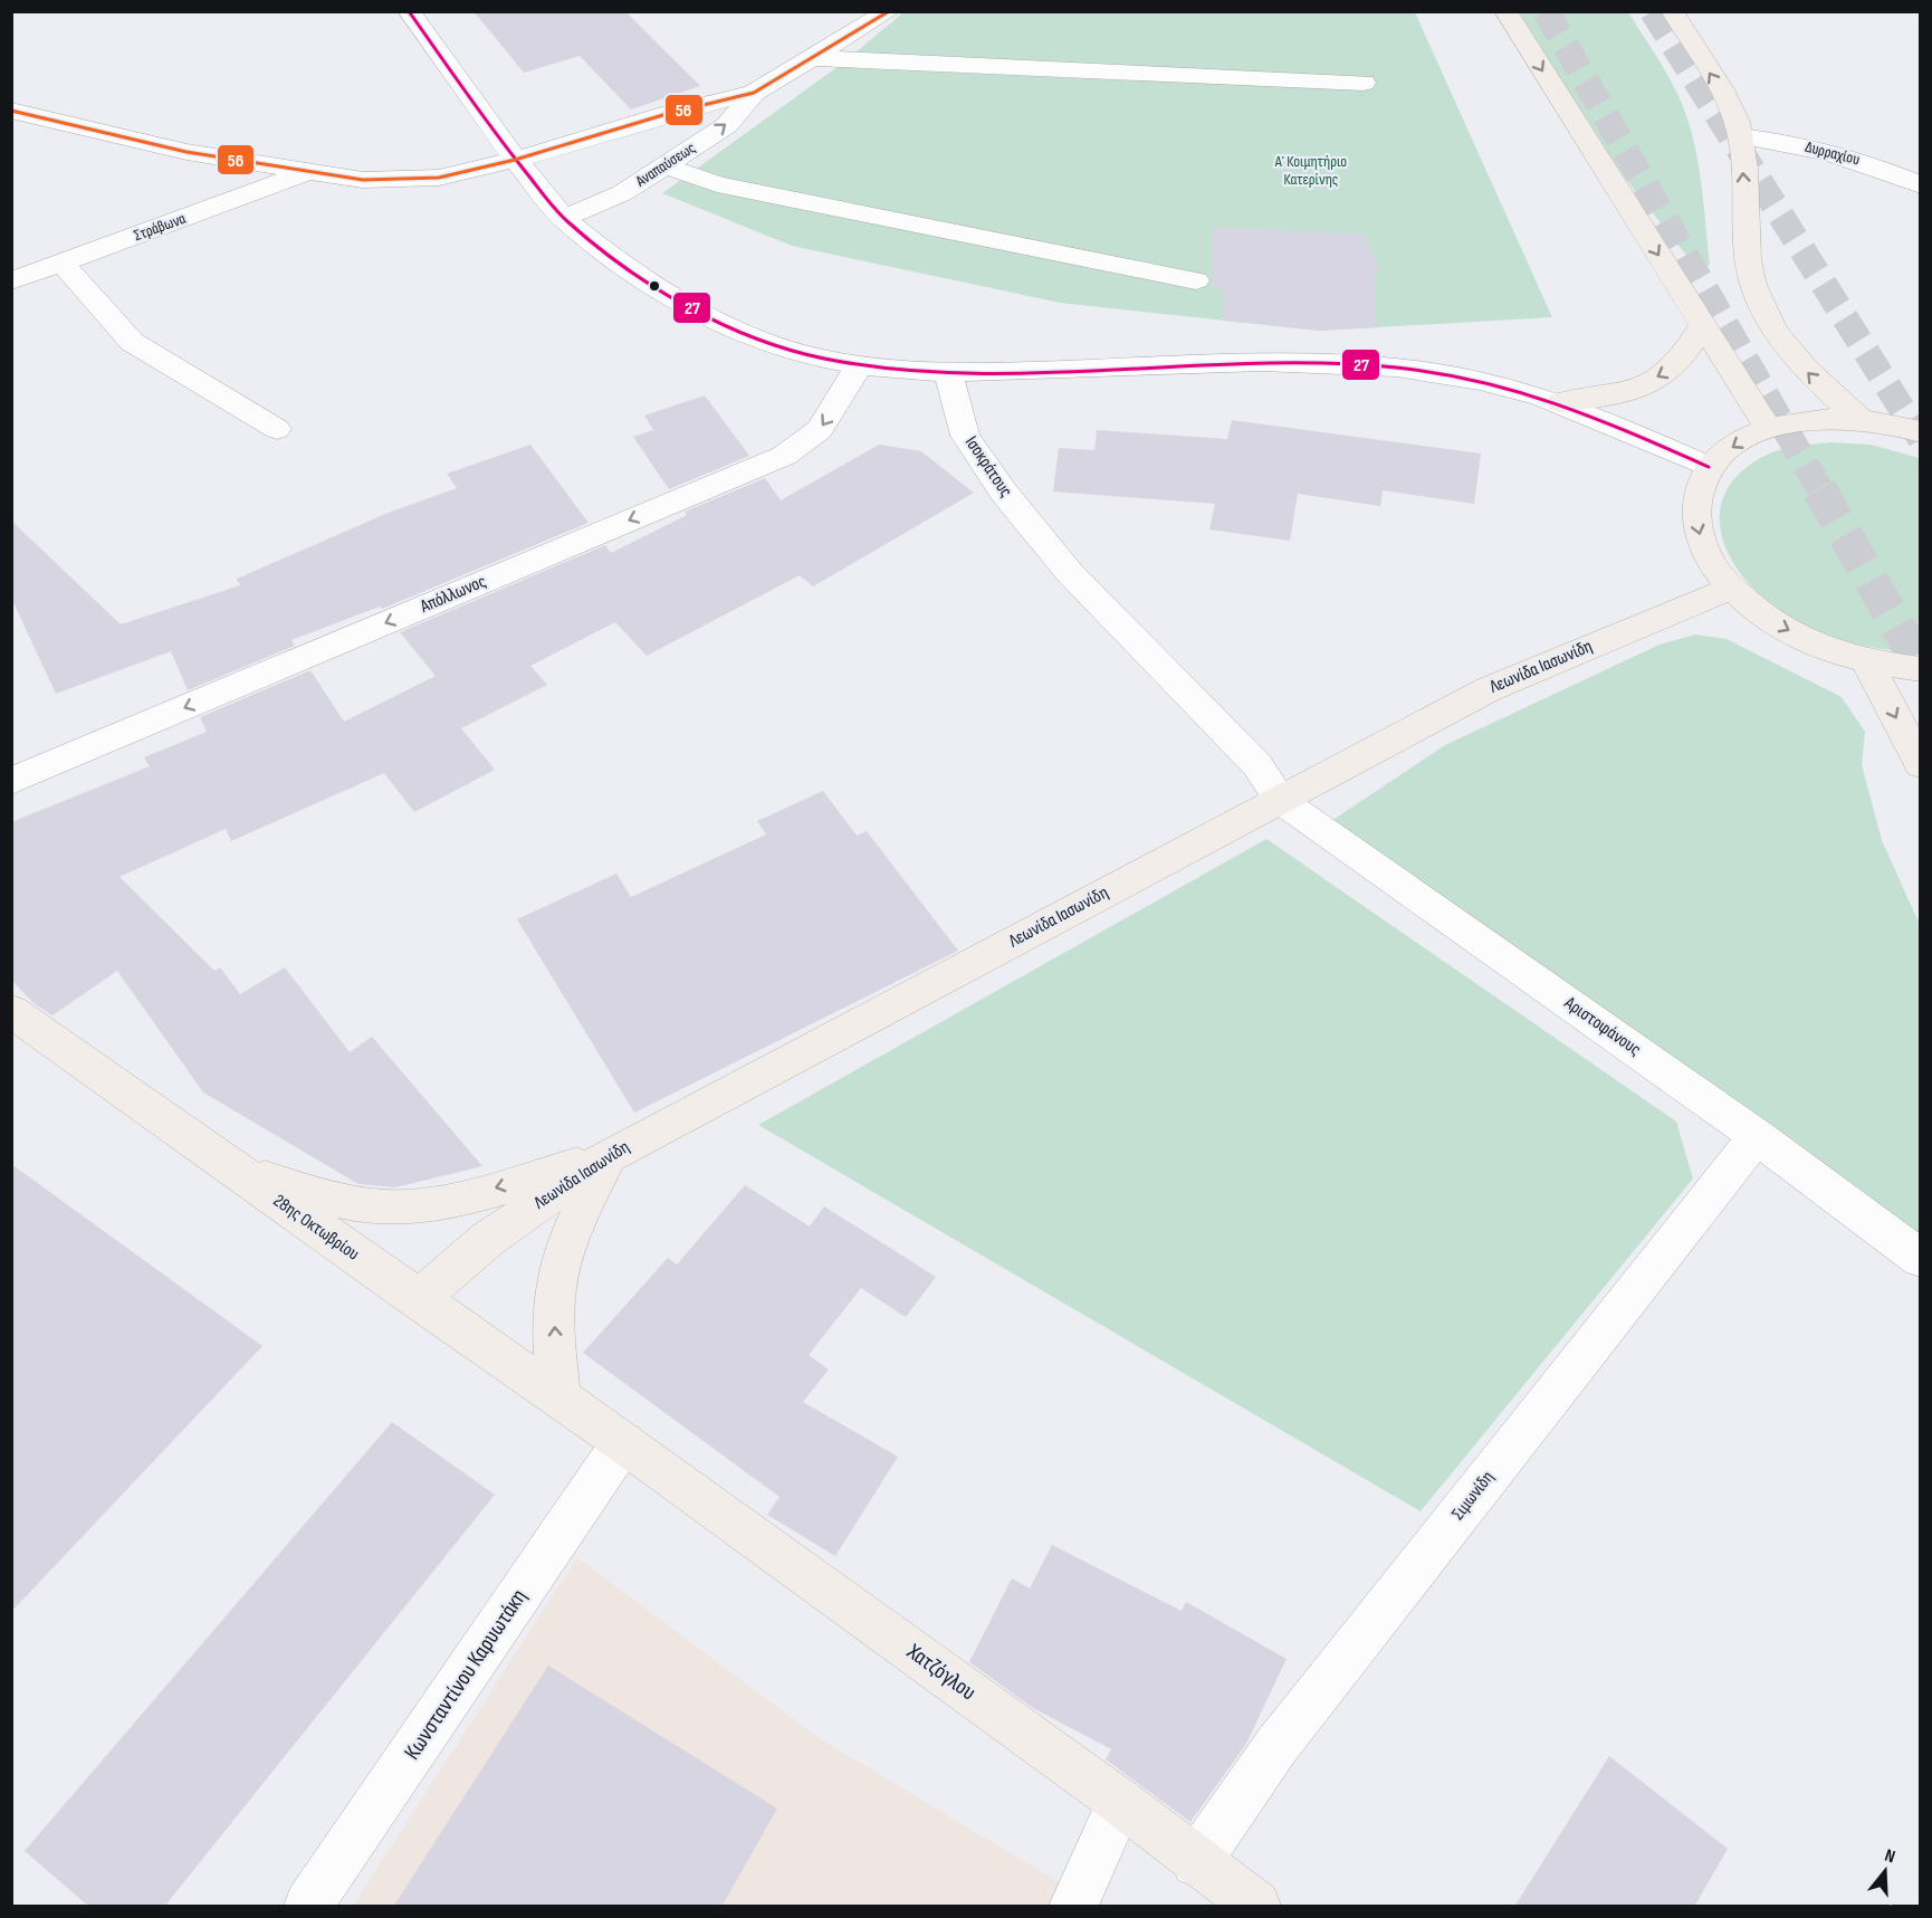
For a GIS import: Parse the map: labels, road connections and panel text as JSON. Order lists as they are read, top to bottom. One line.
{"streets":{"main road":["Λεωνίδα Ιασωνίδη","28ης Οκτωβρίου","Χατζόγλου"],"street":["Δυρραχίου","Αναπαύσεως","Στράβωνα","Ισοκράτους","Απόλλωνος","Αριστοφάνους","Σιμωνίδη","Κωνσταντίνου Καρυωτάκη"]},"crossings":[["Αναπαύσεως","Στράβωνα"],["Ισοκράτους","Λεωνίδα Ιασωνίδη"],["Ισοκράτους","Αριστοφάνους"],["Λεωνίδα Ιασωνίδη","Αριστοφάνους"],["Λεωνίδα Ιασωνίδη","28ης Οκτωβρίου"],["Αριστοφάνους","Σιμωνίδη"],["28ης Οκτωβρίου","Χατζόγλου"],["28ης Οκτωβρίου","Κωνσταντίνου Καρυωτάκη"],["Σιμωνίδη","Χατζόγλου"],["Χατζόγλου","Κωνσταντίνου Καρυωτάκη"]],"one_way":["Απόλλωνος"],"parks":["Α΄ Κοιμητήριο Κατερίνης"],"lines":["transit line 27","transit line 56"],"north":"top"}
